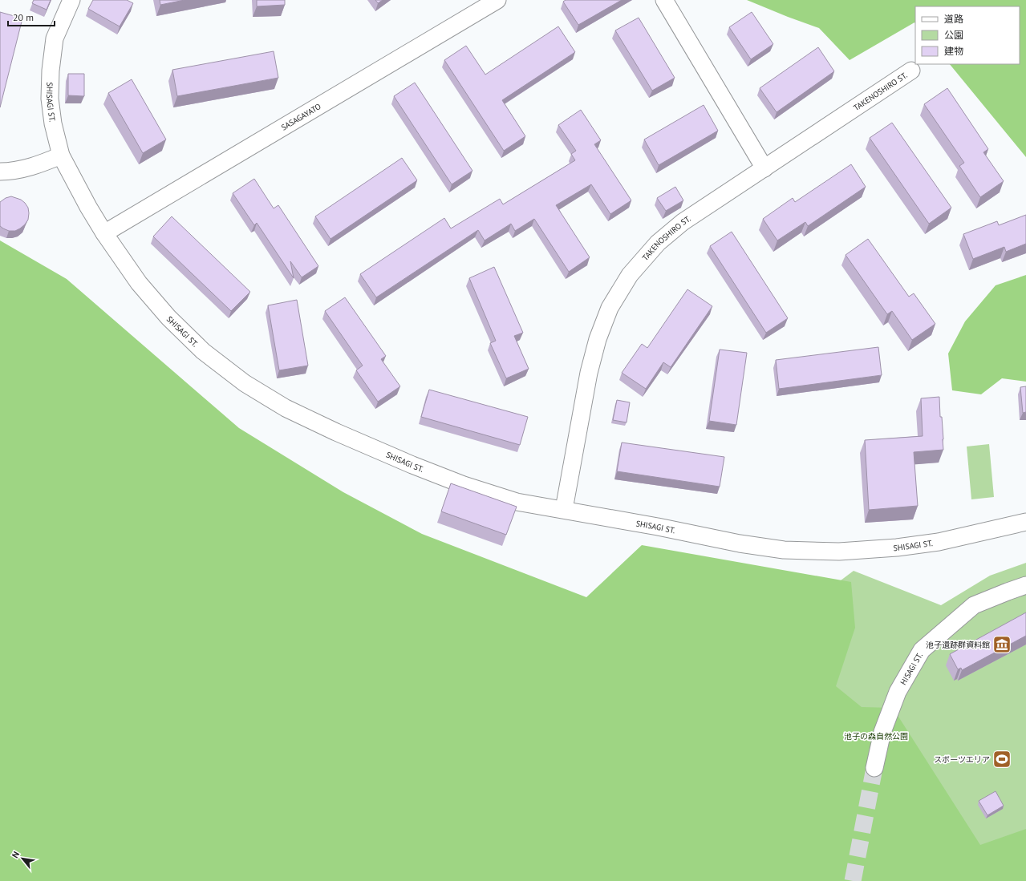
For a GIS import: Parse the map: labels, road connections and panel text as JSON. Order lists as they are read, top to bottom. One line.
{"streets":{"lane":["TAKENOSHIRO ST.","SHISAGI ST.","SASAGAYATO","HISAGI ST."]},"crossings":[["TAKENOSHIRO ST.","SHISAGI ST."],["SHISAGI ST.","SASAGAYATO"]],"parks":["池子の森自然公園"],"places":{"museum":["池子遺跡群資料館"],"sports":["スポーツエリア"]},"legend":["道路","公園","建物"],"scale_bar":"20 m","north":"top left"}
